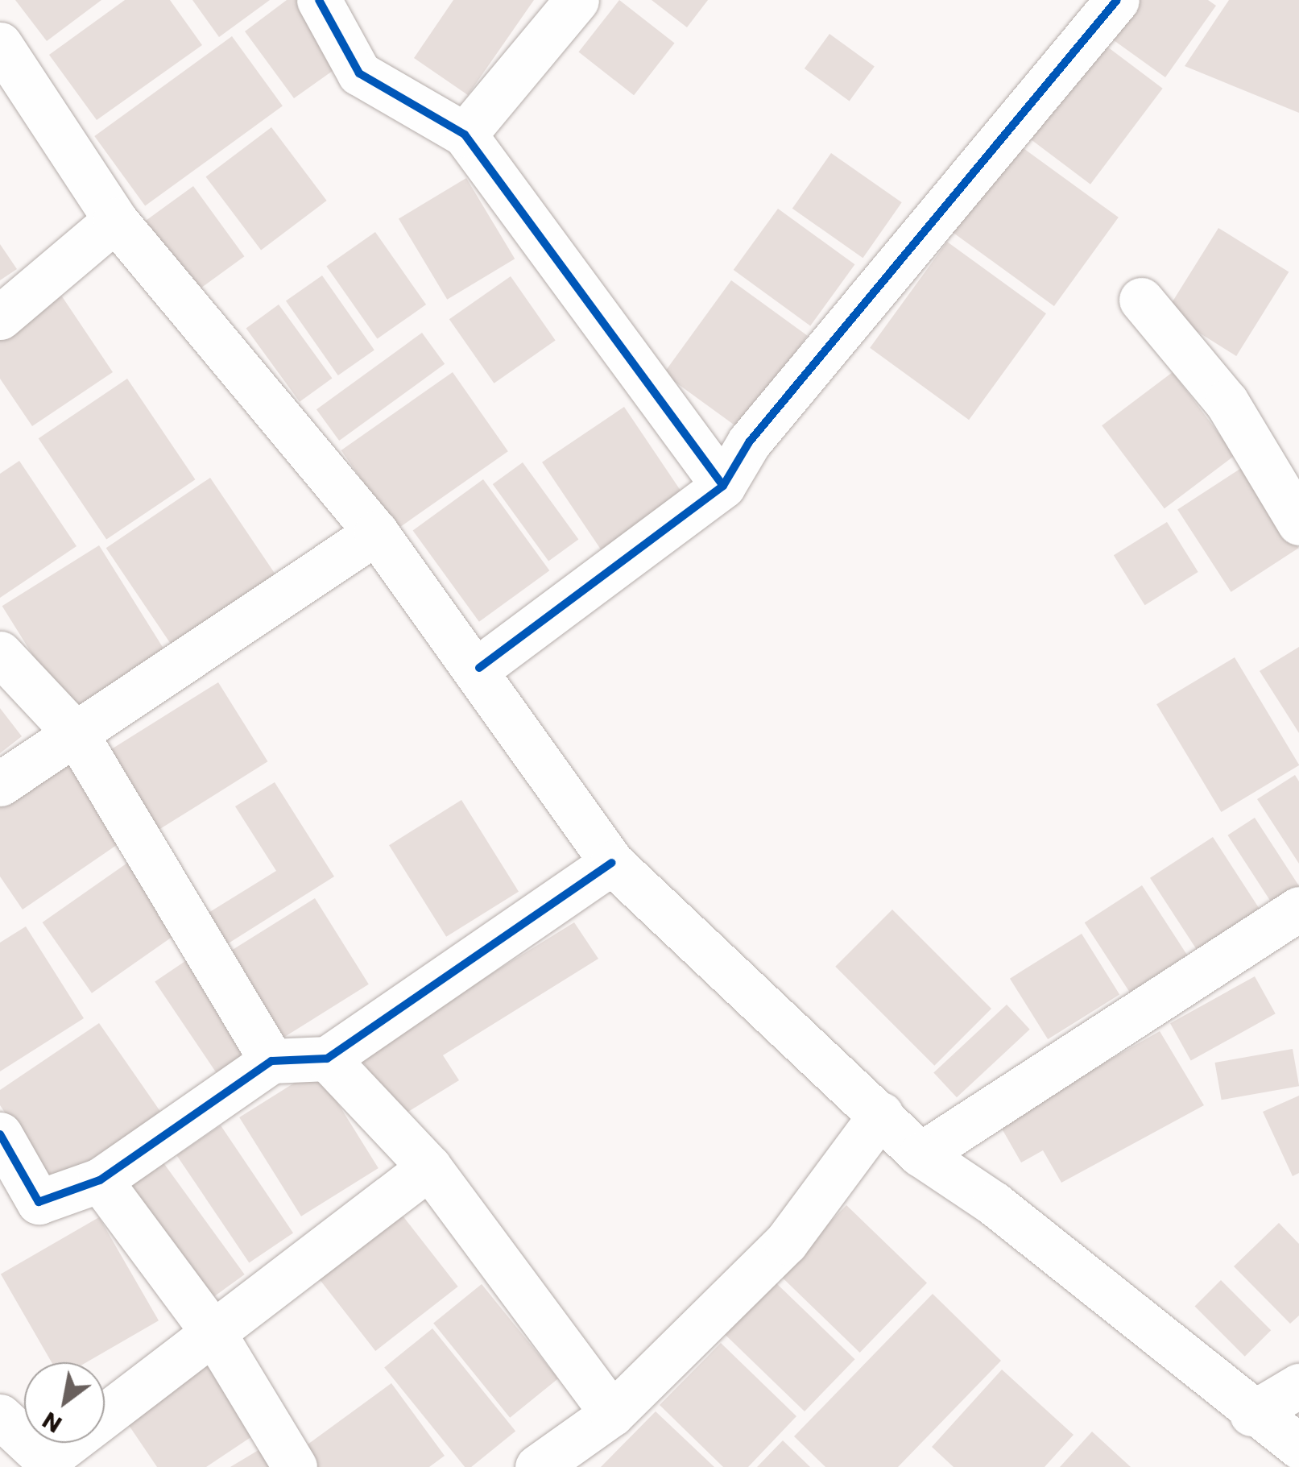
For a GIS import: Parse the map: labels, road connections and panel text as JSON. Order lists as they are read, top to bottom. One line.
{"north":"bottom left"}
